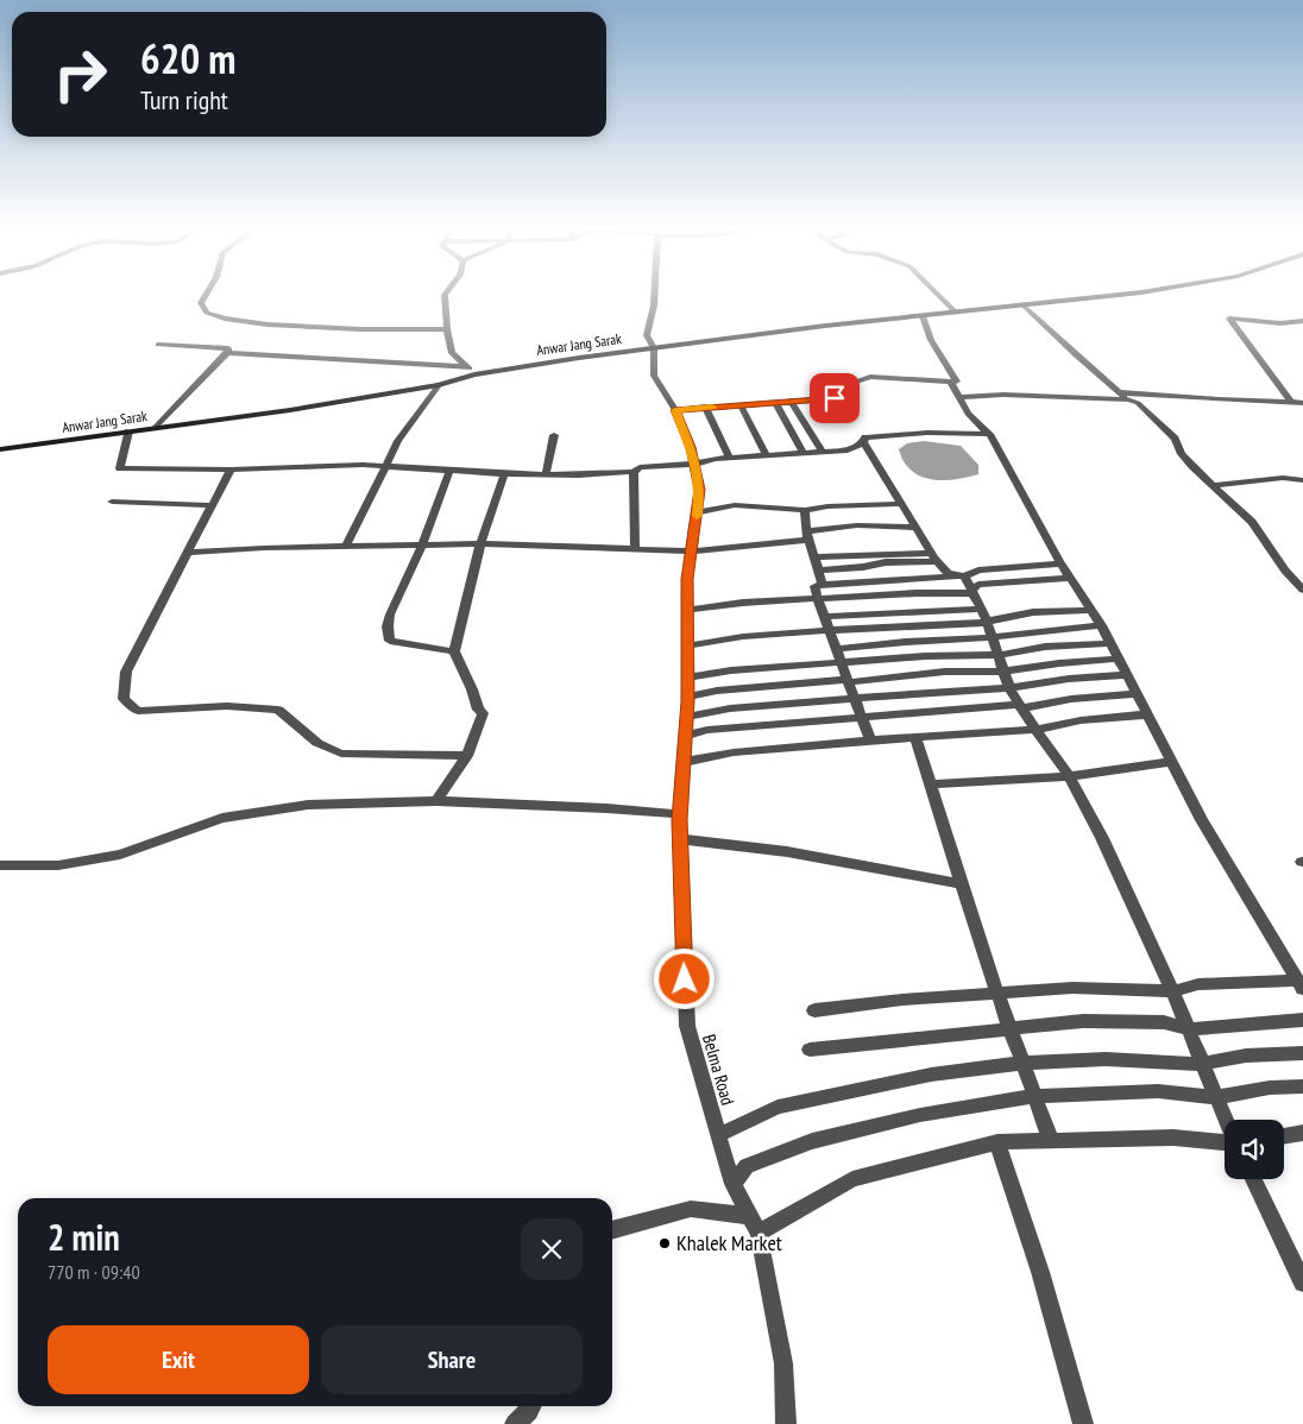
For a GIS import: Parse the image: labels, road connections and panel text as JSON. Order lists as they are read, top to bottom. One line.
{"streets":{"main road":["Anwar Jang Sarak"],"street":["Belma Road"]},"crossings":[["Anwar Jang Sarak","Belma Road"]],"places":["Khalek Market"],"page":{"turn":["620 m","Turn right"],"heading":["2 min","770 m · 09:40"],"buttons":["Exit","Share"]}}
